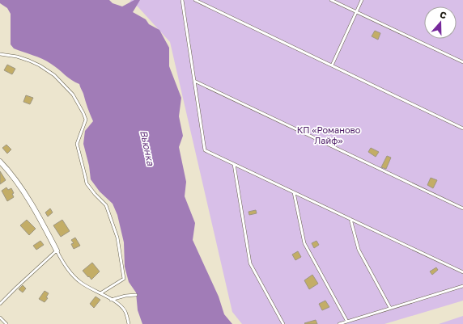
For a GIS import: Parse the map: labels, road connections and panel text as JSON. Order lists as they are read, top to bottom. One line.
{"water":["Вьюнка"],"parks":["КП «Романово Лайф»"],"north":"top"}
